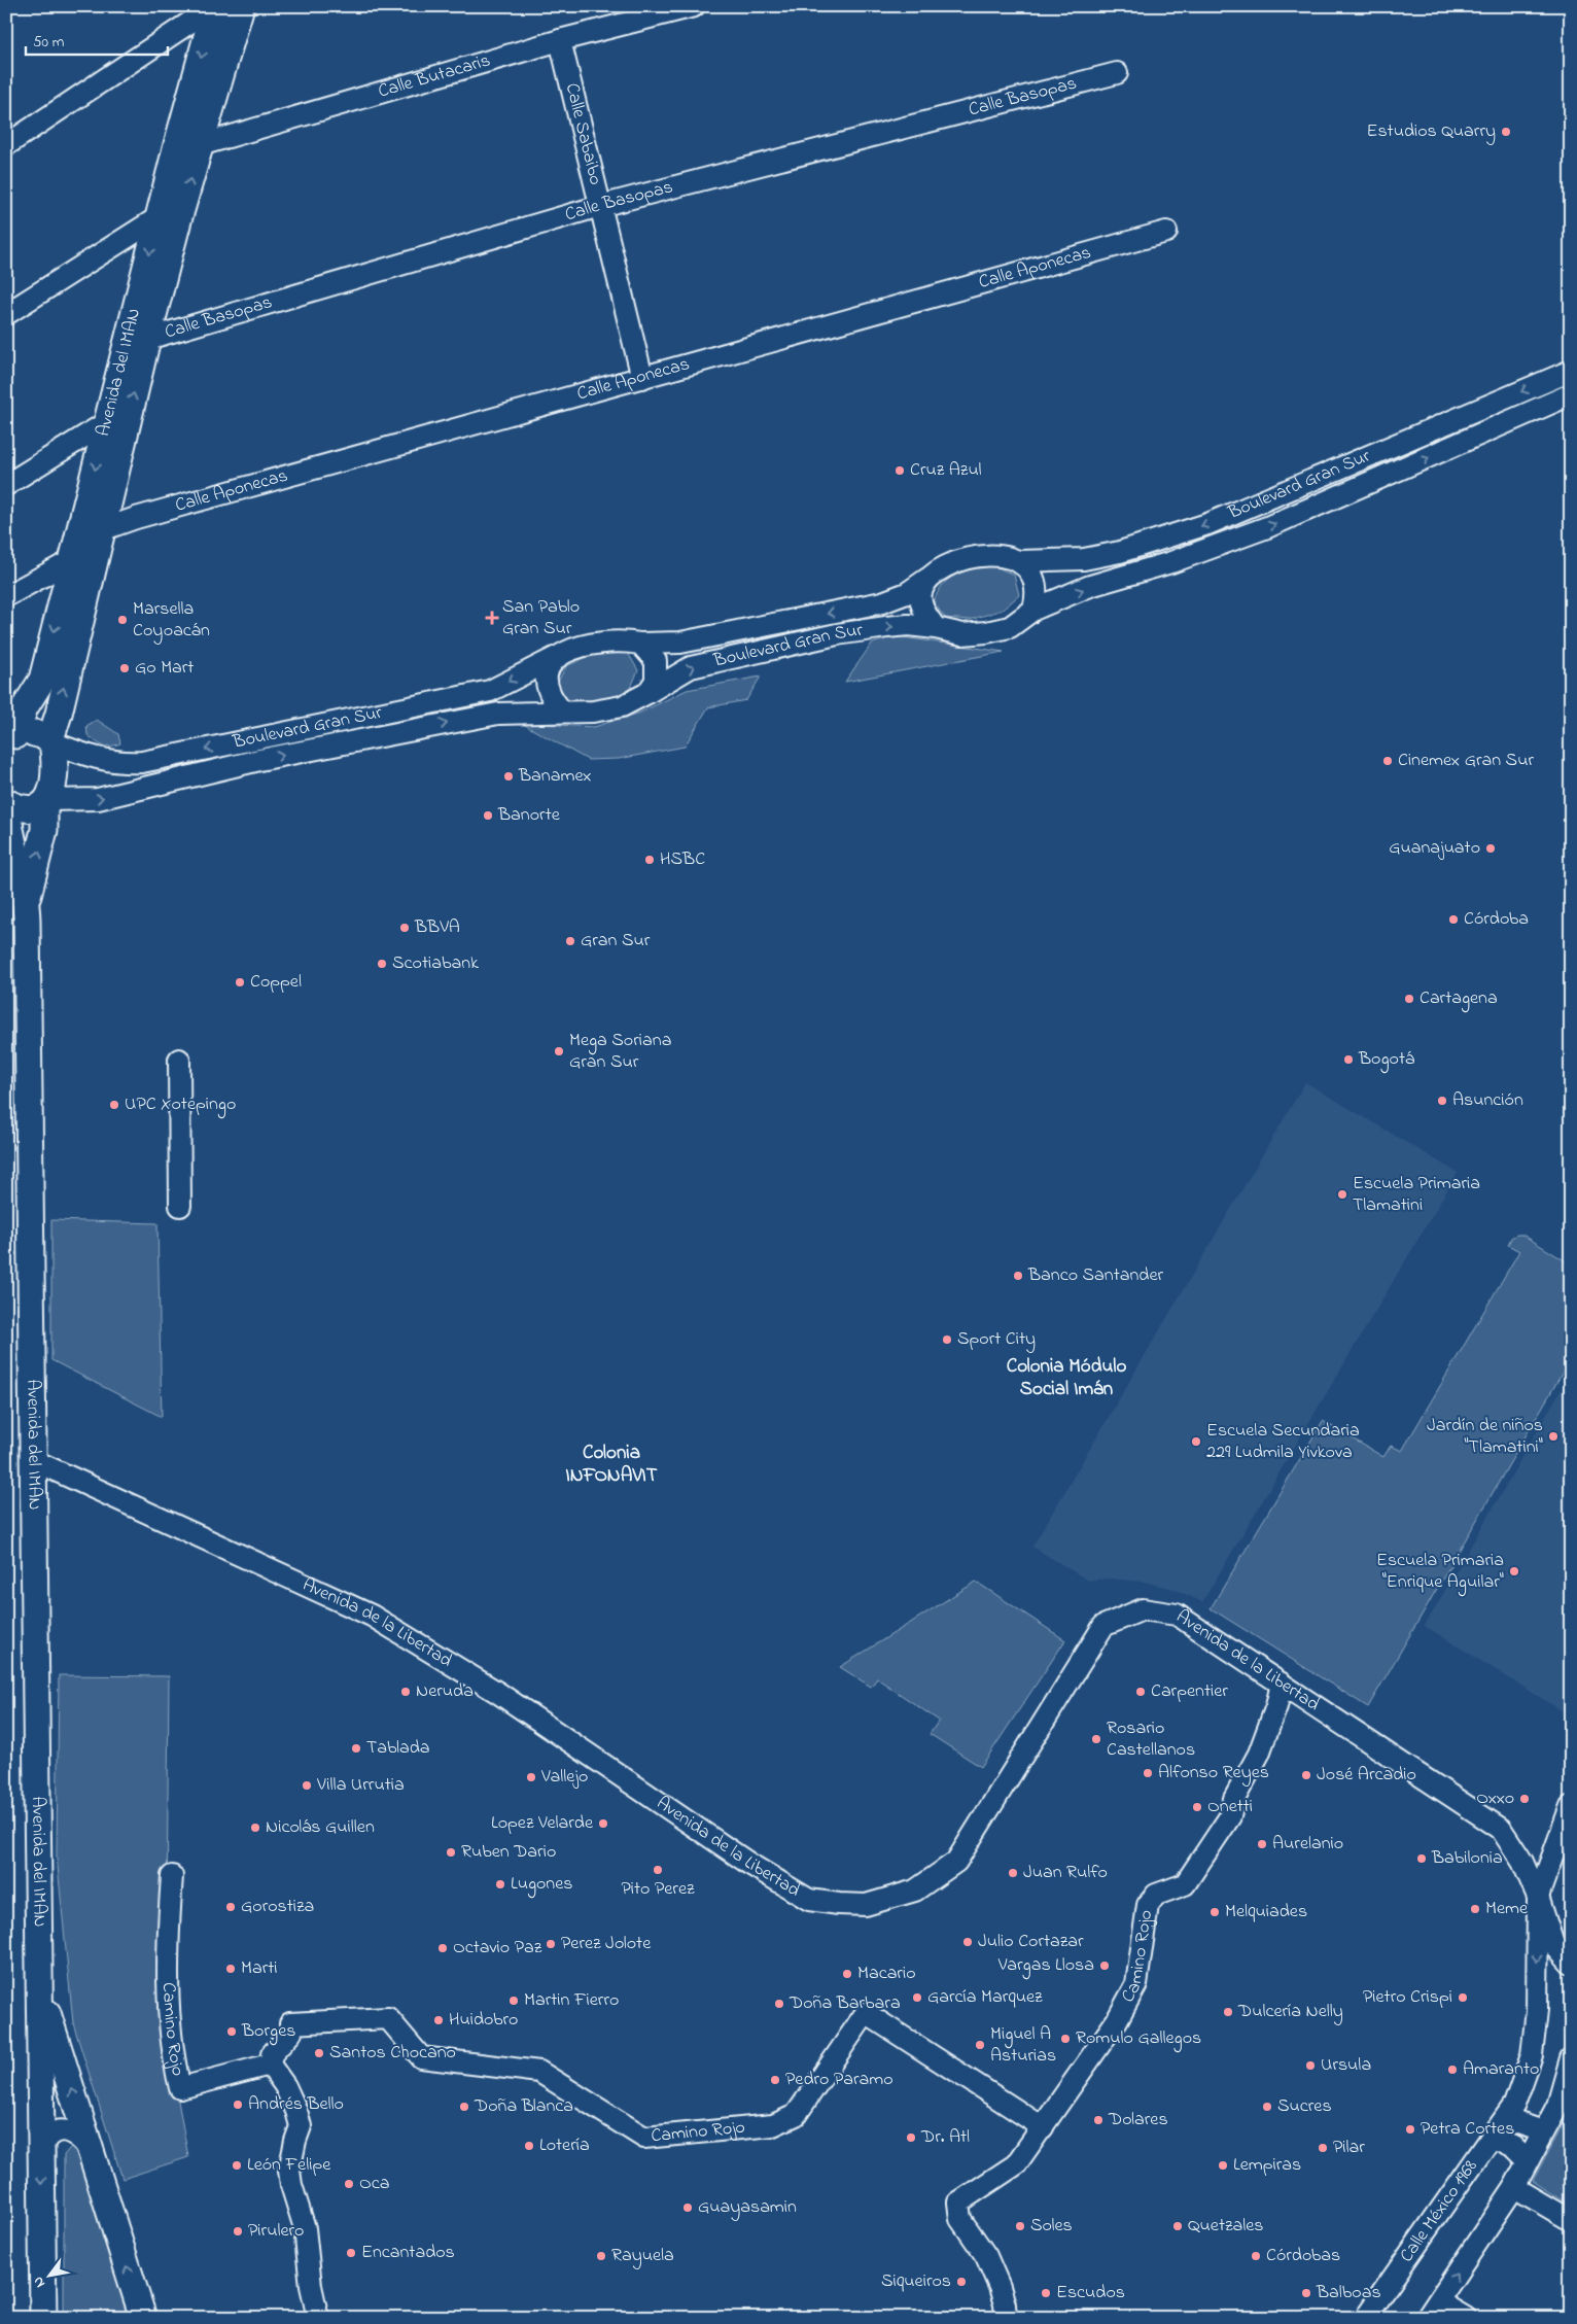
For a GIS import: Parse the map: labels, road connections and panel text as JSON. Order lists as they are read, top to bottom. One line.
{"streets":{"main road":["Avenida del IMAN"],"street":["Calle Butacaris","Calle Basopas","Calle Sabaibo","Calle Aponecas","Boulevard Gran Sur","Avenida de la Libertad","Camino Rojo","Calle México 1968"]},"crossings":[["Calle Butacaris","Calle Sabaibo"],["Calle Butacaris","Avenida del IMAN"],["Calle Basopas","Calle Sabaibo"],["Calle Basopas","Avenida del IMAN"],["Calle Sabaibo","Calle Aponecas"],["Calle Aponecas","Avenida del IMAN"],["Avenida del IMAN","Boulevard Gran Sur"],["Avenida del IMAN","Avenida de la Libertad"],["Avenida de la Libertad","Camino Rojo"],["Avenida de la Libertad","Calle México 1968"]],"districts":["Colonia Módulo Social Imán","Colonia INFONAVIT"],"places":{"other":["Estudios Quarry","Cruz Azul","Marsella Coyoacán","Go Mart","Cinemex Gran Sur","Banamex","Banorte","Guanajuato","HSBC","Córdoba","BBVA","Gran Sur","Scotiabank","Coppel","Cartagena","Mega Soriana Gran Sur","Bogotá","Asunción","UPC Xotepingo","Escuela Primaria Tlamatini","Banco Santander","Sport City","Jardín de niños \"Tlamatini\"","Escuela Secundaria 229 Ludmila Yivkova","Escuela Primaria \"Enrique Aguilar\"","Neruda","Carpentier","Rosario Castellanos","Tablada","Alfonso Reyes","José Arcadio","Vallejo","Villa Urrutia","Oxxo","Onetti","Lopez Velarde","Nicolás Guillen","Aurelanio","Ruben Dario","Babilonia","Pito Perez","Juan Rulfo","Lugones","Gorostiza","Meme","Melquiades","Julio Cortazar","Perez Jolote","Octavio Paz","Vargas Llosa","Marti","Macario","García Marquez","Pietro Crispi","Martin Fierro","Doña Barbara","Dulcería Nelly","Huidobro","Borges","Romulo Gallegos","Miguel A Asturias","Santos Chocano","Ursula","Amaranto","Pedro Paramo","Andrés Bello","Doña Blanca","Sucres","Dolares","Petra Cortes","Dr. Atl","Lotería","Pilar","León Felipe","Lempiras","Oca","Guayasamin","Soles","Quetzales","Pirulero","Encantados","Rayuela","Córdobas","Siqueiros","Escudos","Balboas"],"health":["San Pablo Gran Sur"]},"scale_bar":"50 m","north":"bottom left"}
